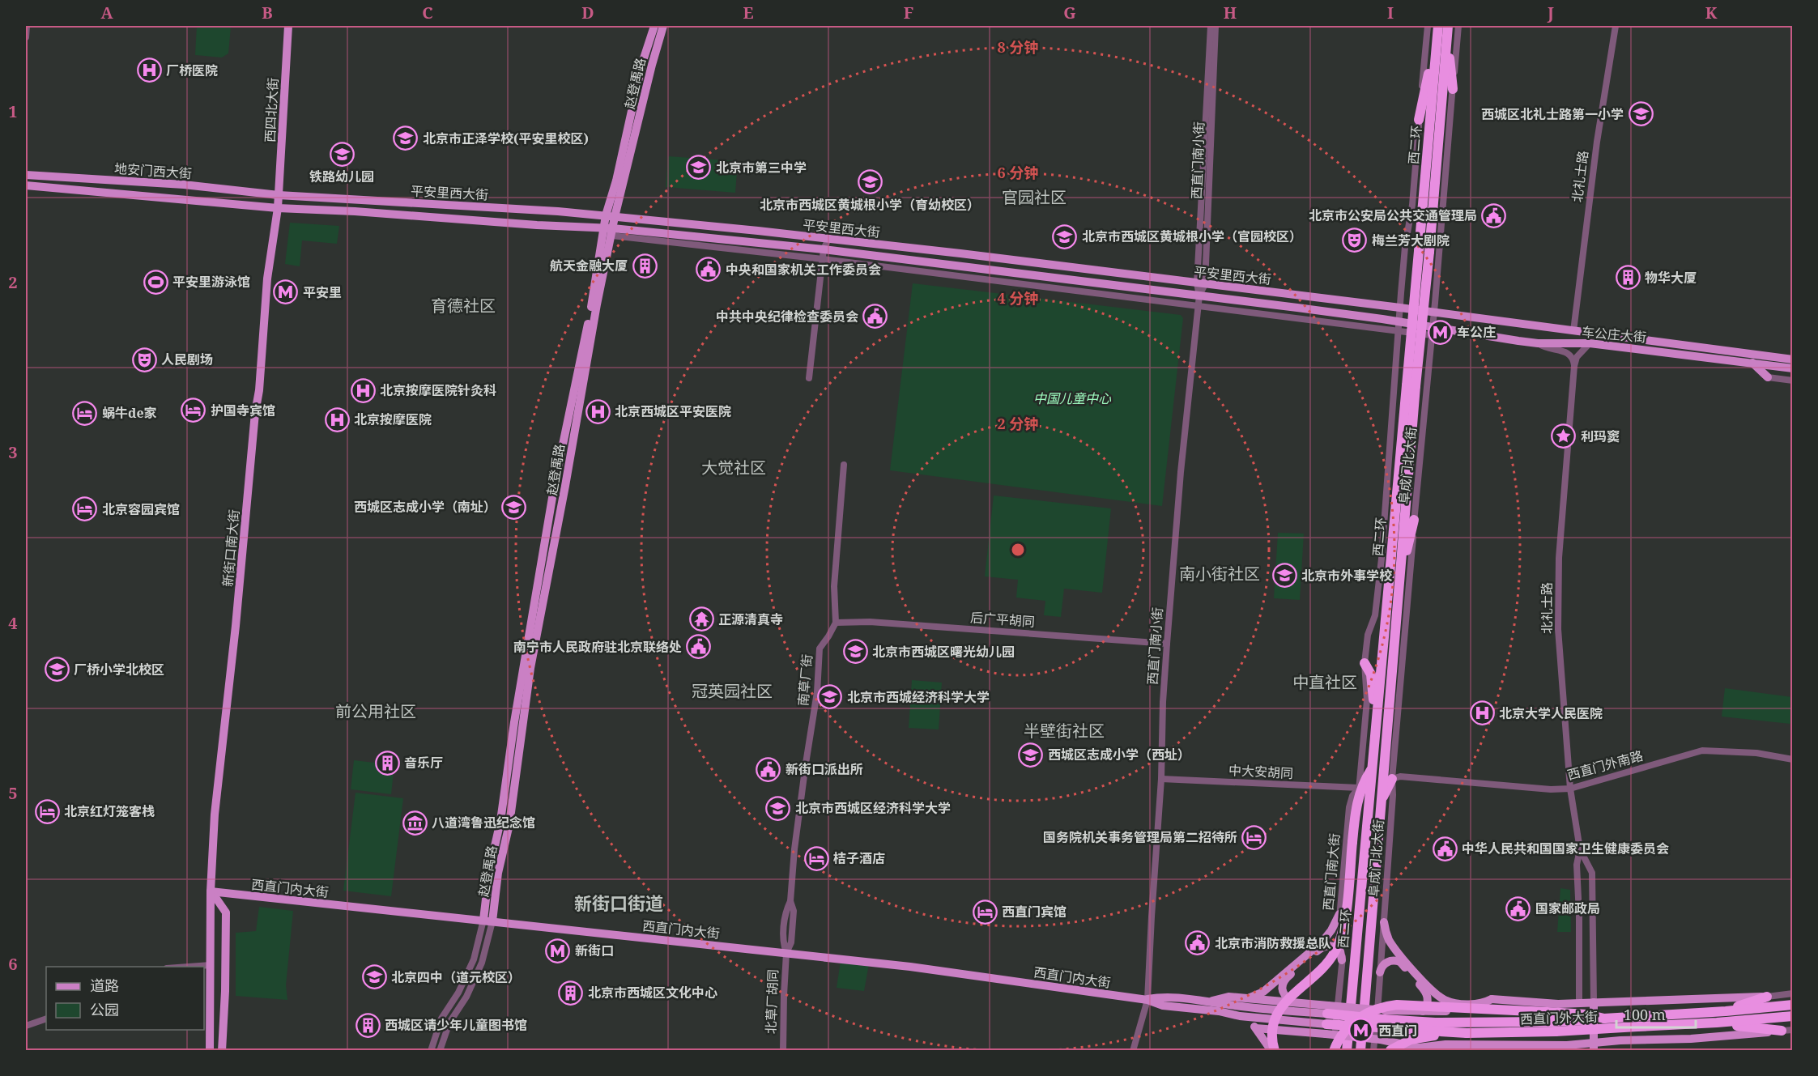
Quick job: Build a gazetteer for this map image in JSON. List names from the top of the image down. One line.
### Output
{"streets":{"highway":["西二环","西直门外大街"],"main road":["赵登禹路","西四北大街","地安门西大街","平安里西大街","车公庄大街","新街口南大街","西直门内大街"],"street":["西直门南小街","北礼士路","阜成门北大街","后广平胡同","南草厂街","西直门外南路","中大安胡同","西直门南大街","北草厂胡同"]},"crossings":[["赵登禹路","平安里西大街"],["赵登禹路","西直门内大街"],["西四北大街","地安门西大街"],["西四北大街","平安里西大街"],["西四北大街","新街口南大街"],["西直门南小街","平安里西大街"],["西直门南小街","后广平胡同"],["西直门南小街","中大安胡同"],["西直门南小街","西直门内大街"],["地安门西大街","平安里西大街"],["地安门西大街","新街口南大街"],["北礼士路","车公庄大街"],["北礼士路","西直门外南路"],["北礼士路","西直门外大街"],["平安里西大街","车公庄大街"],["平安里西大街","阜成门北大街"],["平安里西大街","新街口南大街"],["车公庄大街","阜成门北大街"],["阜成门北大街","西直门外南路"],["阜成门北大街","中大安胡同"],["阜成门北大街","西直门南大街"],["新街口南大街","西直门内大街"],["后广平胡同","南草厂街"],["南草厂街","西直门内大街"],["南草厂街","北草厂胡同"],["中大安胡同","西直门南大街"],["西直门内大街","北草厂胡同"],["西直门内大街","西直门外大街"]],"districts":["官园社区","育德社区","大觉社区","南小街社区","中直社区","冠英园社区","前公用社区","半壁街社区","新街口街道"],"parks":["中国儿童中心"],"places":{"hospital":["厂桥医院","北京按摩医院针灸科","北京西城区平安医院","北京按摩医院","北京大学人民医院"],"school or university":["西城区北礼士路第一小学","北京市正泽学校(平安里校区)","铁路幼儿园","北京市第三中学","北京市西城区黄城根小学（育幼校区）","北京市西城区黄城根小学（官园校区）","西城区志成小学（南址）","北京市外事学校","北京市西城区曙光幼儿园","厂桥小学北校区","北京市西城经济科学大学","西城区志成小学（西址）","北京市西城区经济科学大学","北京四中（道元校区）"],"public building":["北京市公安局公共交通管理局","中央和国家机关工作委员会","中共中央纪律检查委员会","南宁市人民政府驻北京联络处","新街口派出所","中华人民共和国国家卫生健康委员会","国家邮政局","北京市消防救援总队"],"theatre":["梅兰芳大剧院","人民剧场"],"building":["航天金融大厦","物华大厦","音乐厅","北京市西城区文化中心","西城区请少年儿童图书馆"],"sports":["平安里游泳馆"],"metro station":["平安里","车公庄","新街口","西直门"],"hotel":["护国寺宾馆","蜗牛de家","北京容园宾馆","北京红灯笼客栈","国务院机关事务管理局第二招待所","桔子酒店","西直门宾馆"],"place":["利玛窦"],"temple":["正源清真寺"],"museum":["八道湾鲁迅纪念馆"]},"legend":["道路","公园"],"scale_bar":"100 m","grid":{"columns":["A","B","C","D","E","F","G","H","I","J","K"],"rows":["1","2","3","4","5","6"]},"rings":["8 分钟","6 分钟","4 分钟","2 分钟"]}
